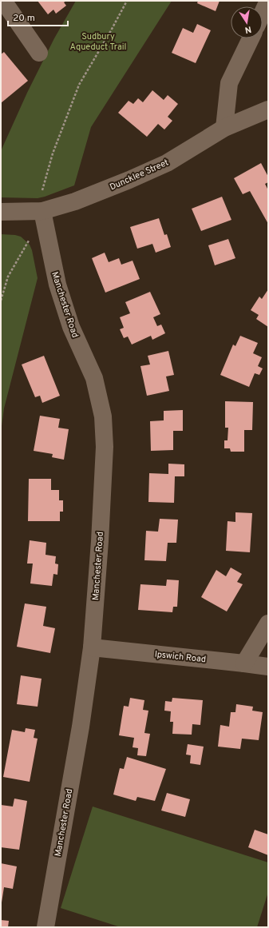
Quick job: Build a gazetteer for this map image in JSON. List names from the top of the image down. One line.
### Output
{"streets":{"street":["Duncklee Street","Manchester Road","Ipswich Road"]},"crossings":[["Duncklee Street","Manchester Road"],["Manchester Road","Ipswich Road"]],"parks":["Sudbury Aqueduct Trail"],"scale_bar":"20 m","north":"bottom"}
